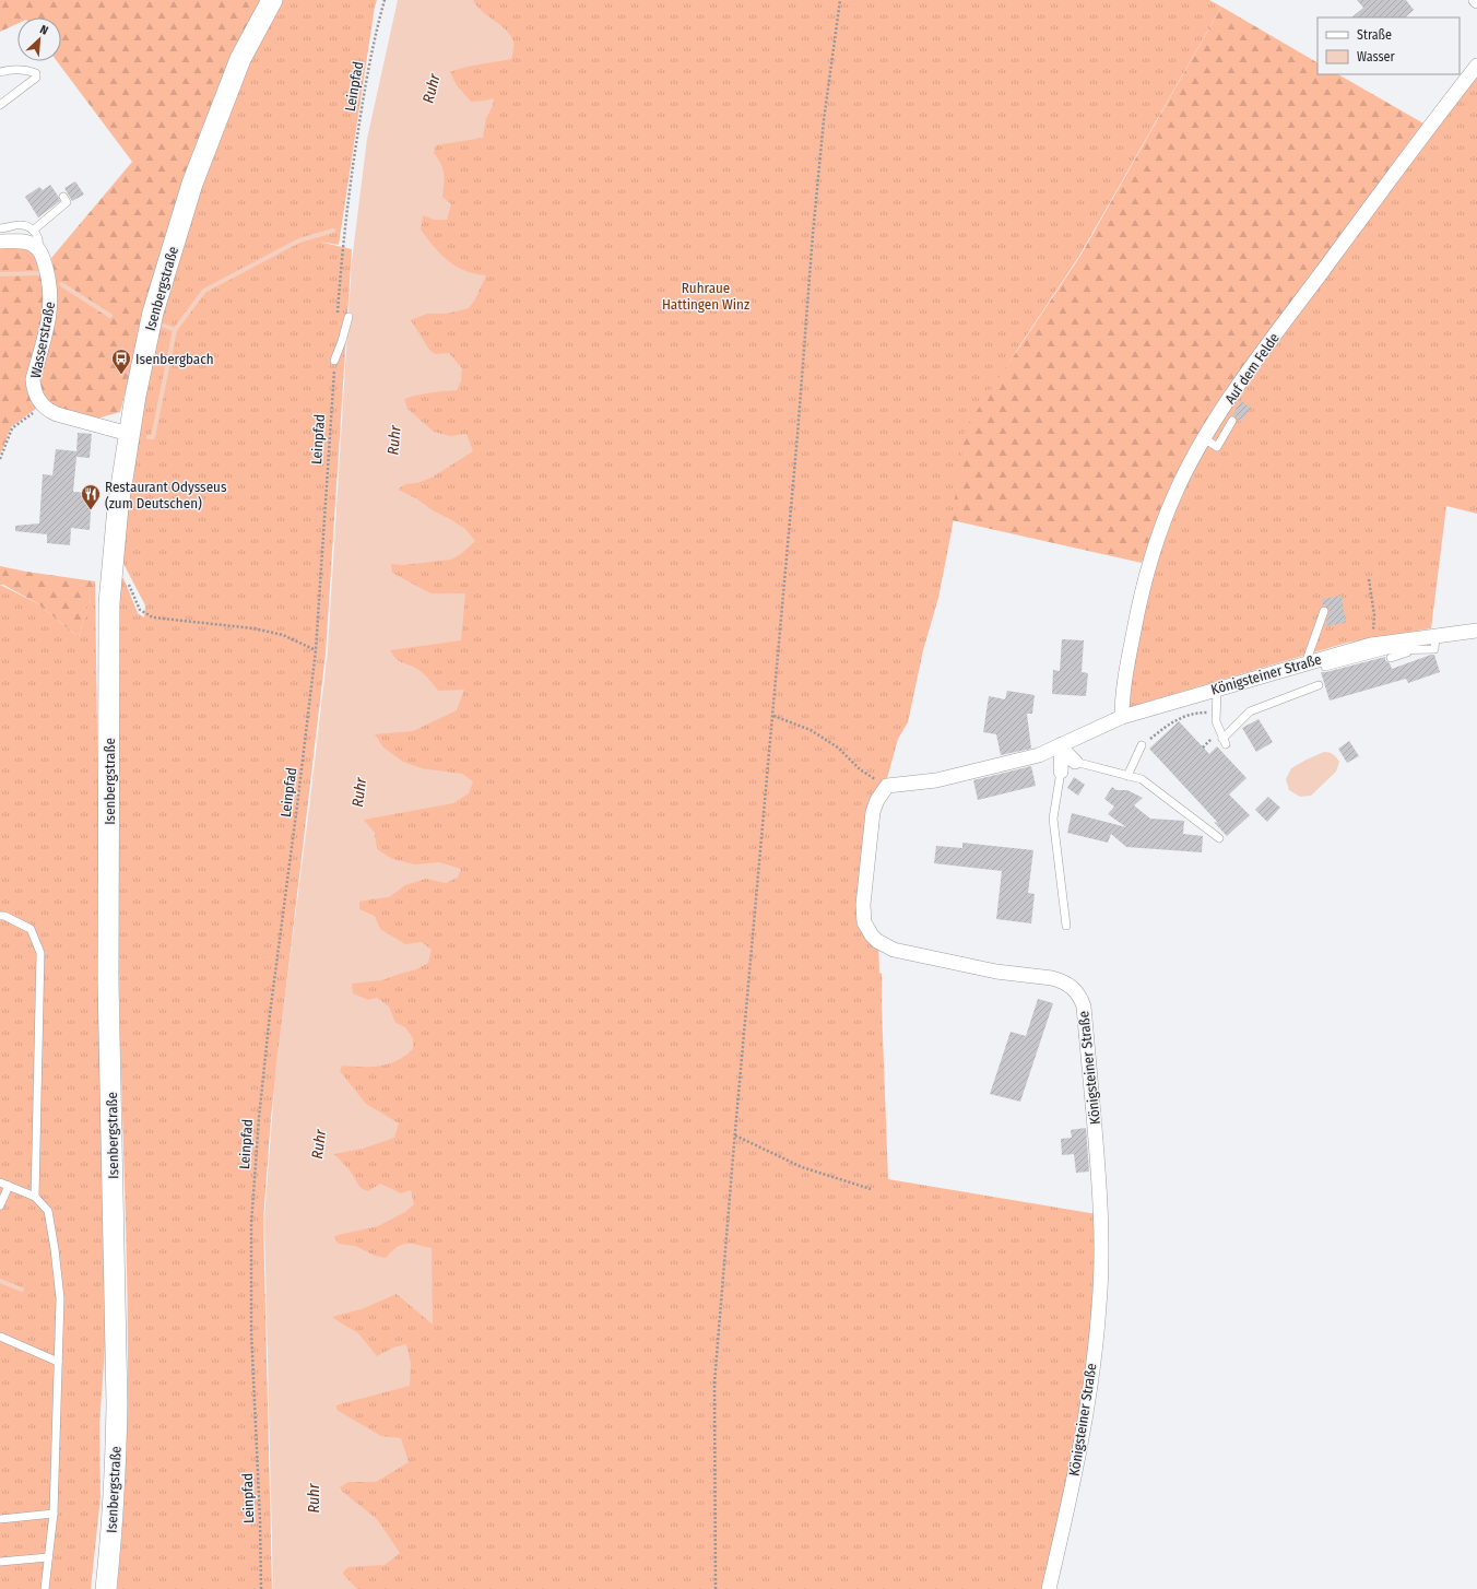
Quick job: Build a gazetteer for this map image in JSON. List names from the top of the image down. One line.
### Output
{"streets":{"main road":["Isenbergstraße"],"street":["Wasserstraße","Auf dem Felde","Königsteiner Straße"],"path":["Leinpfad"]},"crossings":[["Auf dem Felde","Königsteiner Straße"]],"water":["Ruhr"],"parks":["Ruhraue Hattingen Winz"],"places":{"bus stop":["Isenbergbach"],"restaurant":["Restaurant Odysseus (zum Deutschen)"]},"legend":["Straße","Wasser"],"north":"top right"}
